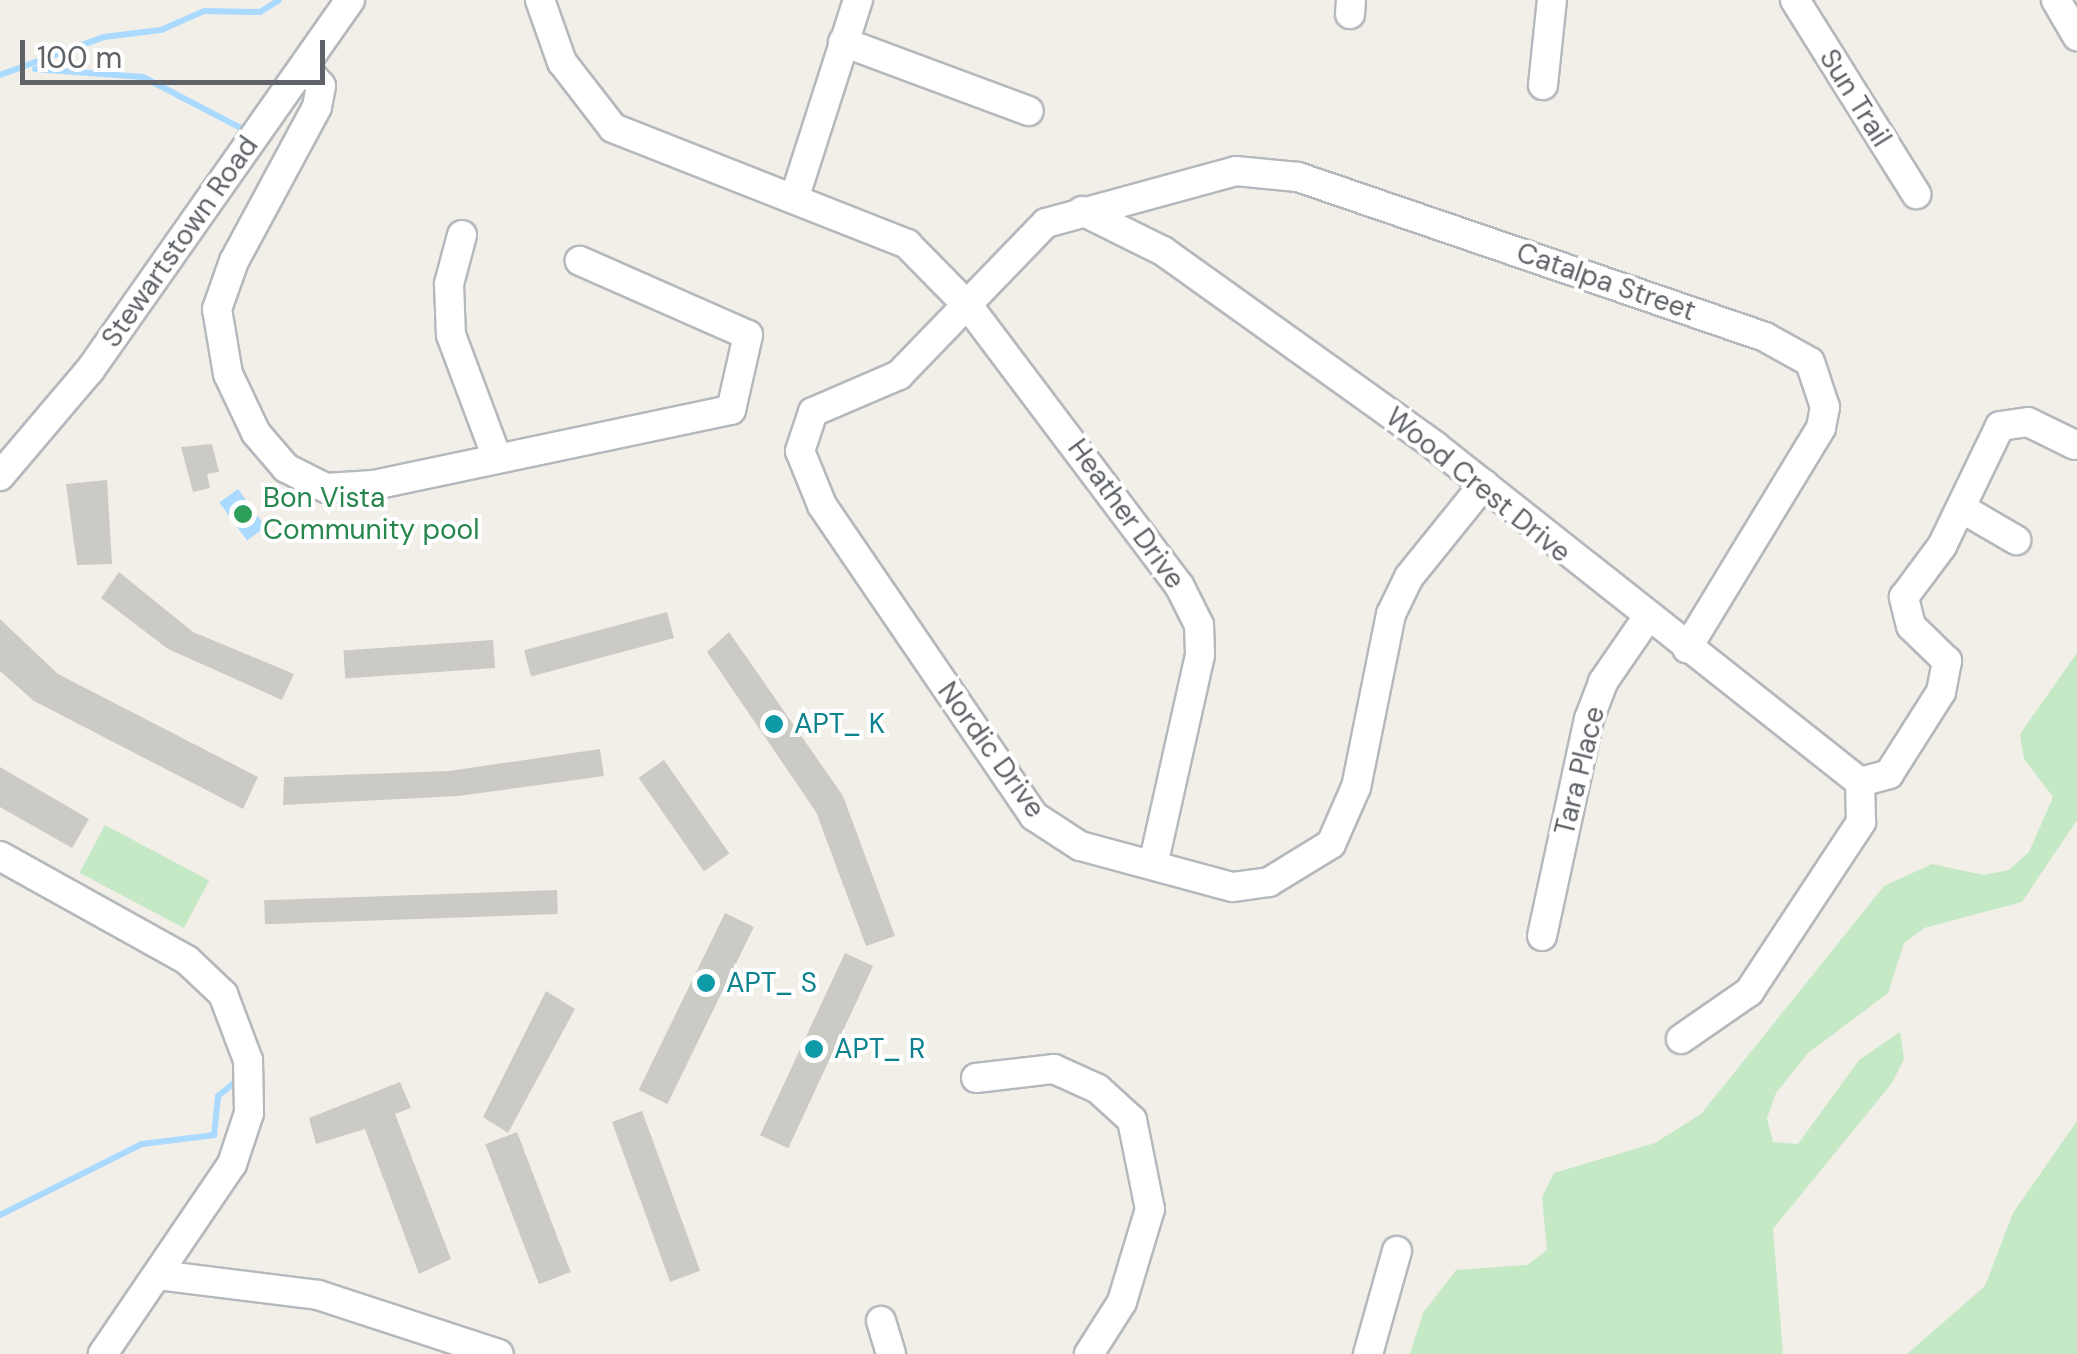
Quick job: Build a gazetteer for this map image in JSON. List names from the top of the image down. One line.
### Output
{"streets":{"street":["Sun Trail","Stewartstown Road","Catalpa Street","Wood Crest Drive","Heather Drive","Nordic Drive","Tara Place"]},"crossings":[["Catalpa Street","Wood Crest Drive"],["Catalpa Street","Nordic Drive"],["Wood Crest Drive","Nordic Drive"],["Wood Crest Drive","Tara Place"],["Heather Drive","Nordic Drive"]],"places":["Bon Vista Community pool","APT_ K","APT_ S","APT_ R"],"scale_bar":"100 m"}
